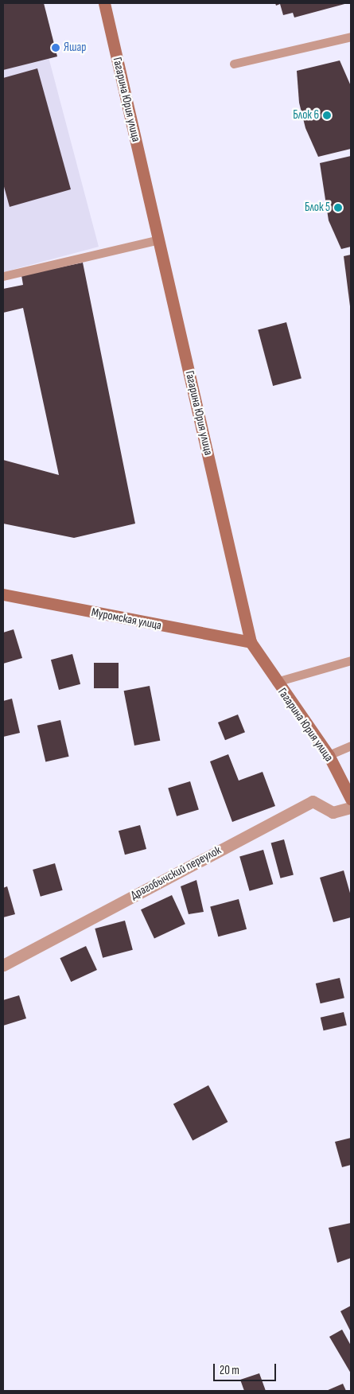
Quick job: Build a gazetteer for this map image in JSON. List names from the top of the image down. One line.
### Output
{"streets":{"main road":["Гагарина Юрия улица","Муромская улица"],"street":["Драгобычский переулок"]},"crossings":[["Гагарина Юрия улица","Муромская улица"]],"places":["Яшар","Блок 6","Блок 5"],"scale_bar":"20 m"}
